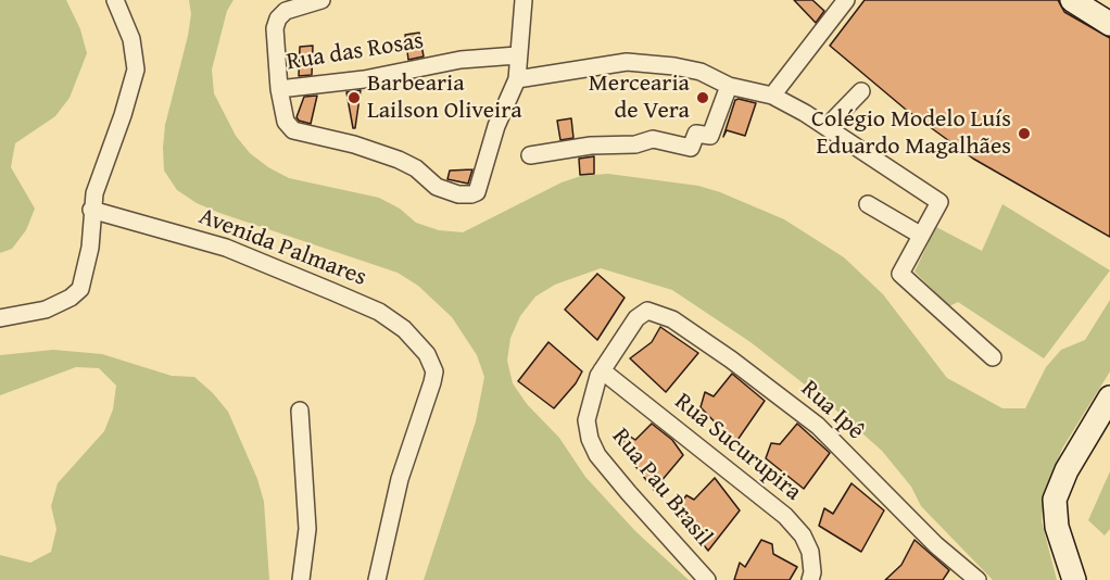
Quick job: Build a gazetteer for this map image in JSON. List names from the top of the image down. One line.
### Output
{"streets":{"street":["Rua das Rosas","Avenida Palmares","Rua Ipê","Rua Sucurupira","Rua Pau Brasil"]},"crossings":[["Rua Ipê","Rua Pau Brasil"],["Rua Sucurupira","Rua Pau Brasil"]],"places":["Barbearia Lailson Oliveira","Mercearia de Vera","Colégio Modelo Luís Eduardo Magalhães"]}
